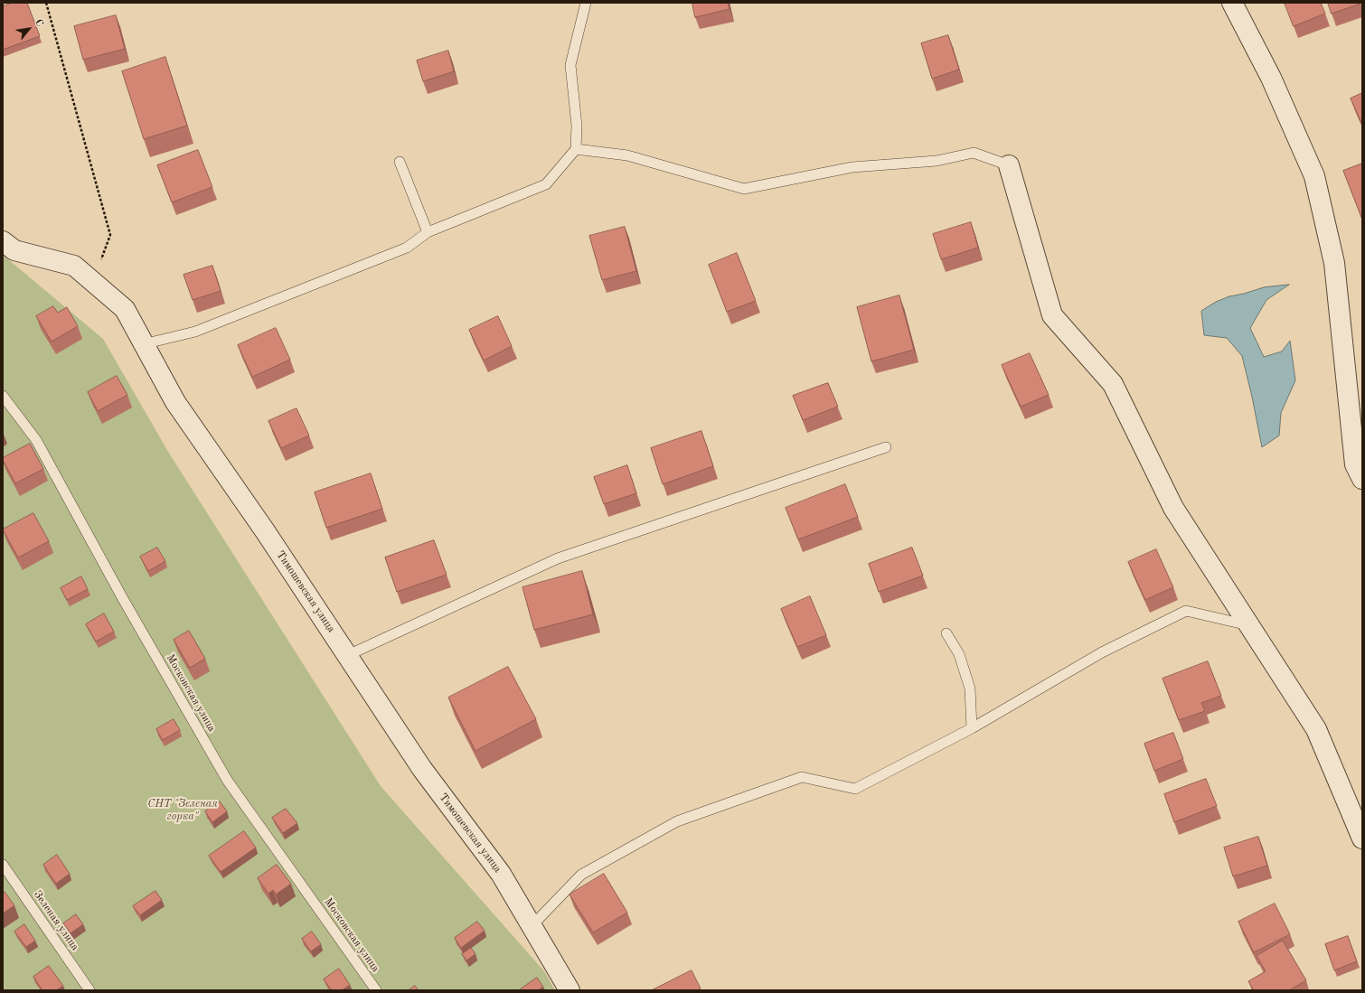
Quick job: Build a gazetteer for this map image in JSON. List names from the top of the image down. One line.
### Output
{"streets":{"street":["Тимошевская улица"],"lane":["Московская улица","Зеленая улица"]},"parks":["СНТ \"Зеленая горка\""],"north":"top right"}
